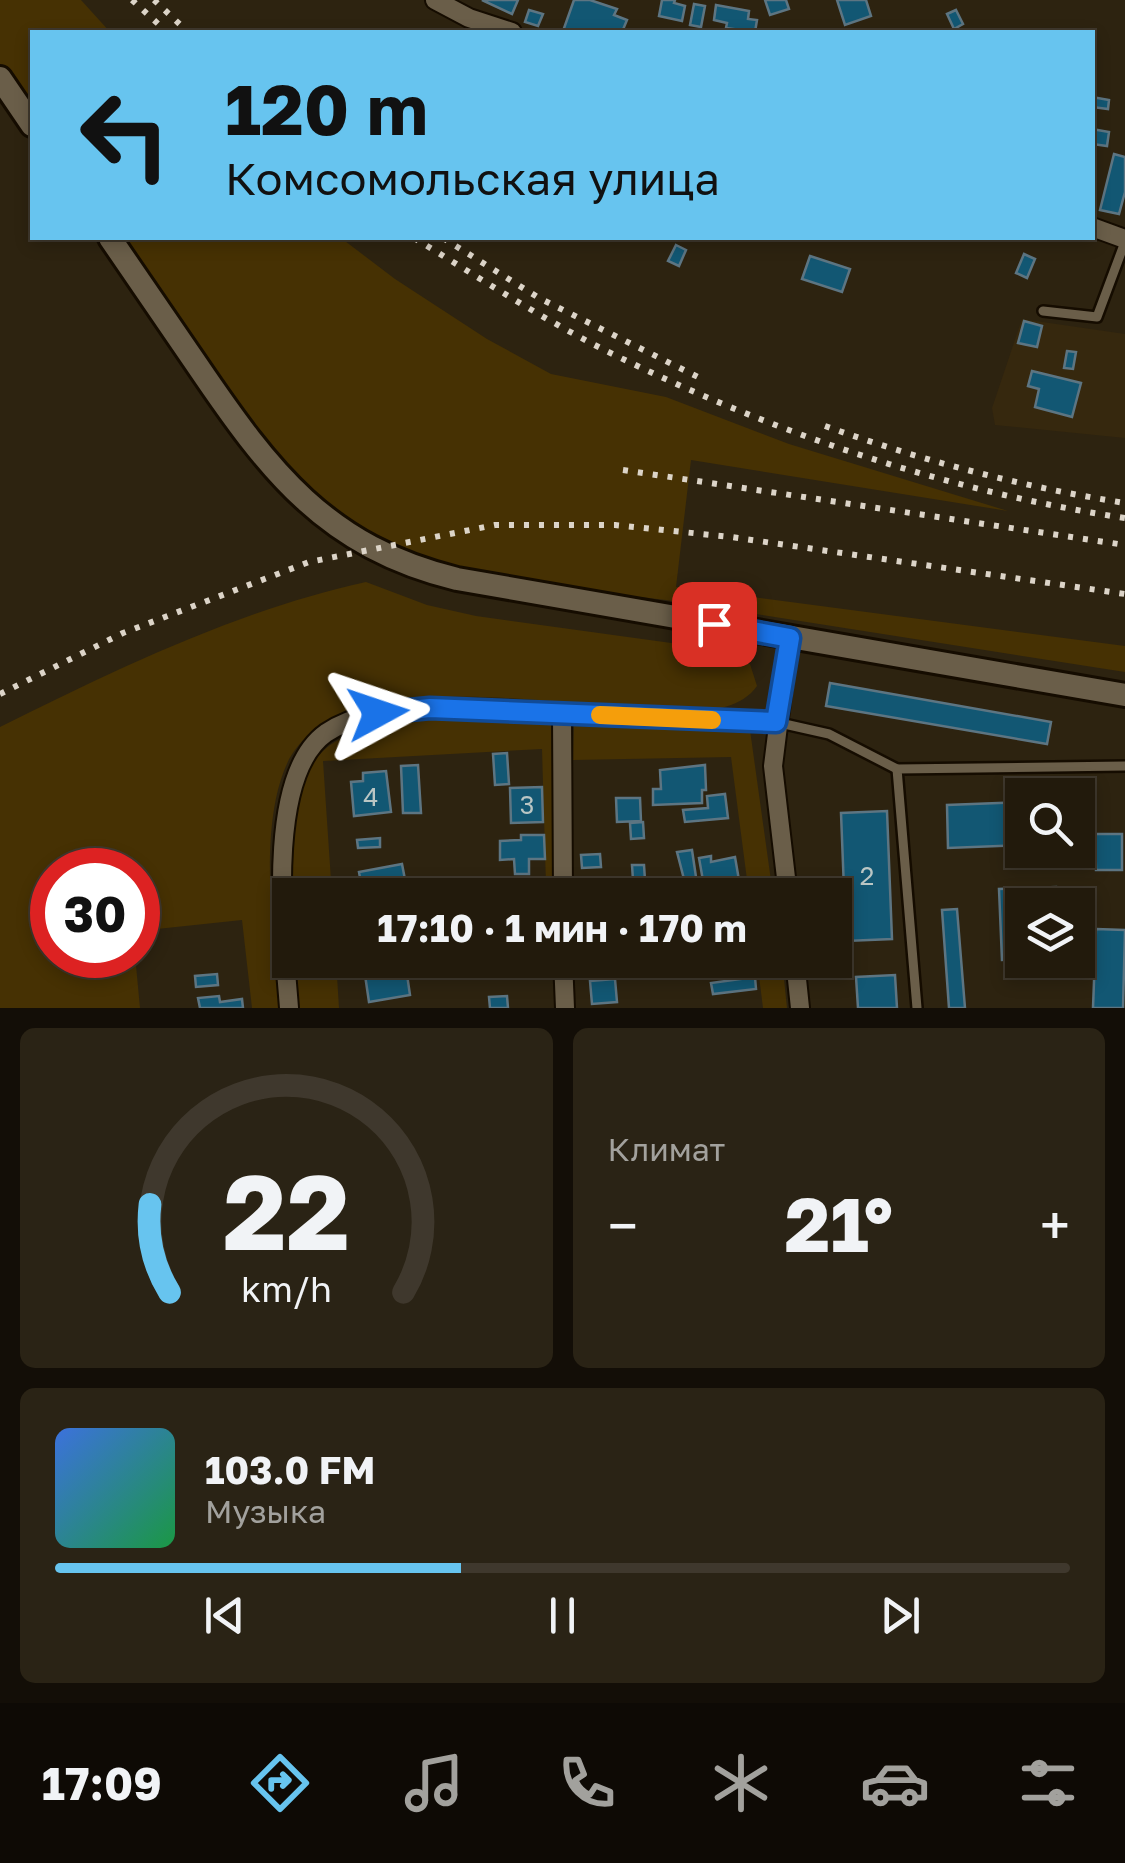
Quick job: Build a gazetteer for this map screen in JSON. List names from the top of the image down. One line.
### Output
{"house_numbers":["4","3","2"],"page":{"turn":["120 m","Комсомольская улица"],"limit":"30","trip":"17:10 · 1 мин · 170 m","tile":"Климат","heat":["−","21°","+"],"song":["103.0 FM","Музыка"],"tabs":"17:09","gauge":["22","km/h"]}}
